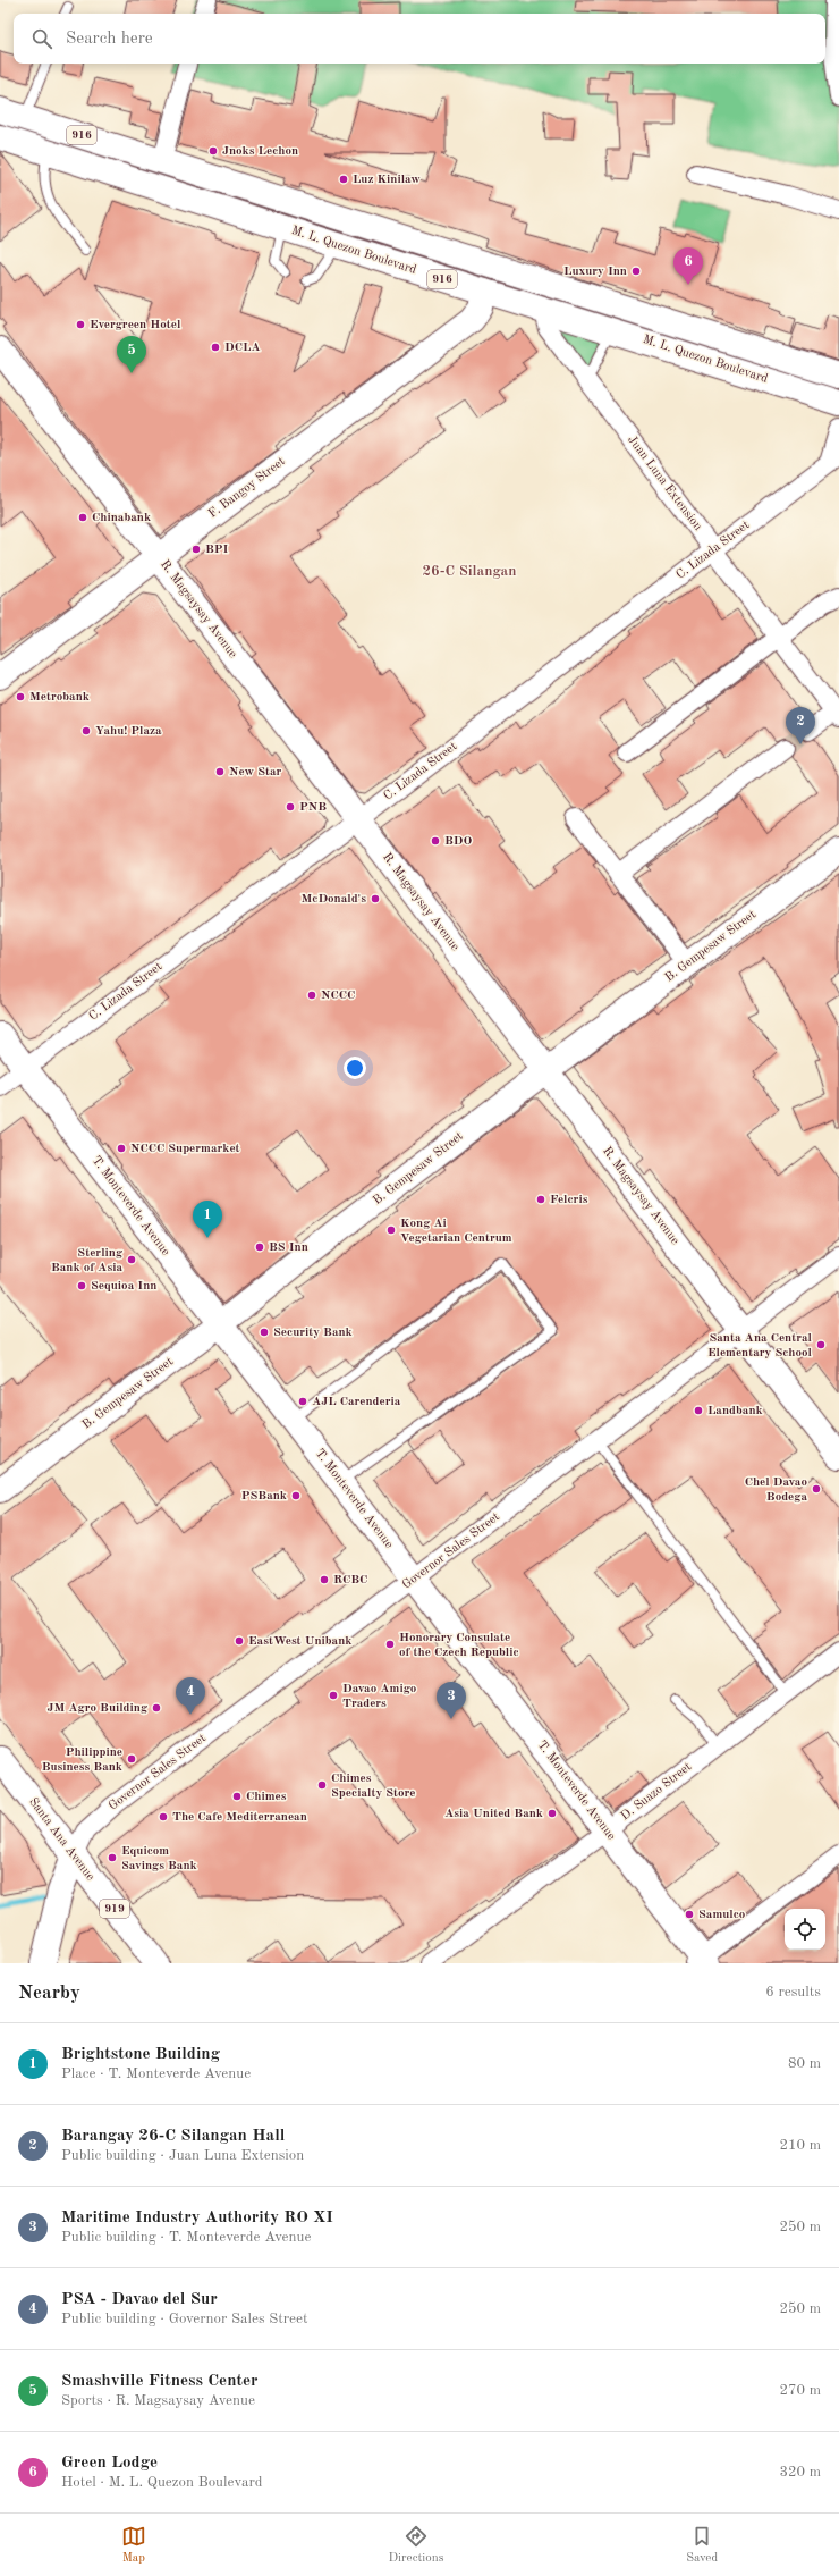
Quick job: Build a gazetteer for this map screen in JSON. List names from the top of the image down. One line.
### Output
{"streets":{"main road":["916","M. L. Quezon Boulevard","F. Bangoy Street","R. Magsaysay Avenue","B. Gempesaw Street","T. Monteverde Avenue","Santa Ana Avenue","919"],"street":["Juan Luna Extension","C. Lizada Street","Governor Sales Street","D. Suazo Street"]},"crossings":[["M. L. Quezon Boulevard","Juan Luna Extension"],["M. L. Quezon Boulevard","F. Bangoy Street"],["Juan Luna Extension","C. Lizada Street"],["F. Bangoy Street","R. Magsaysay Avenue"],["C. Lizada Street","R. Magsaysay Avenue"],["C. Lizada Street","T. Monteverde Avenue"],["R. Magsaysay Avenue","B. Gempesaw Street"],["R. Magsaysay Avenue","Governor Sales Street"],["B. Gempesaw Street","T. Monteverde Avenue"],["T. Monteverde Avenue","Governor Sales Street"],["T. Monteverde Avenue","D. Suazo Street"],["Governor Sales Street","Santa Ana Avenue"]],"districts":["26-C Silangan"],"places":["Jnoks Lechon","Luz Kinilaw","Luxury Inn","Evergreen Hotel","DCLA","Chinabank","BPI","Metrobank","Yahu! Plaza","New Star","PNB","BDO","McDonald's","NCCC","NCCC Supermarket","Felcris","Kong Ai Vegetarian Centrum","BS Inn","Sterling Bank of Asia","Sequioa Inn","Security Bank","Santa Ana Central Elementary School","AJL Carenderia","Landbank","Chel Davao Bodega","PSBank","RCBC","EastWest Unibank","Honorary Consulate of the Czech Republic","Davao Amigo Traders","JM Agro Building","Philippine Business Bank","Chimes Specialty Store","Chimes","Asia United Bank","The Cafe Mediterranean","Equicom Savings Bank","Samulco"],"page":{"search":"Search here","pins":["6","5","2","1","4","3"],"heading":["Nearby","6 results"],"list":[{"mark":"1","name":"Brightstone Building","note":"Place · T. Monteverde Avenue","value":"80 m"},{"mark":"2","name":"Barangay 26-C Silangan Hall","note":"Public building · Juan Luna Extension","value":"210 m"},{"mark":"3","name":"Maritime Industry Authority RO XI","note":"Public building · T. Monteverde Avenue","value":"250 m"},{"mark":"4","name":"PSA - Davao del Sur","note":"Public building · Governor Sales Street","value":"250 m"},{"mark":"5","name":"Smashville Fitness Center","note":"Sports · R. Magsaysay Avenue","value":"270 m"},{"mark":"6","name":"Green Lodge","note":"Hotel · M. L. Quezon Boulevard","value":"320 m"}],"nav":["Map","Directions","Saved"]}}
